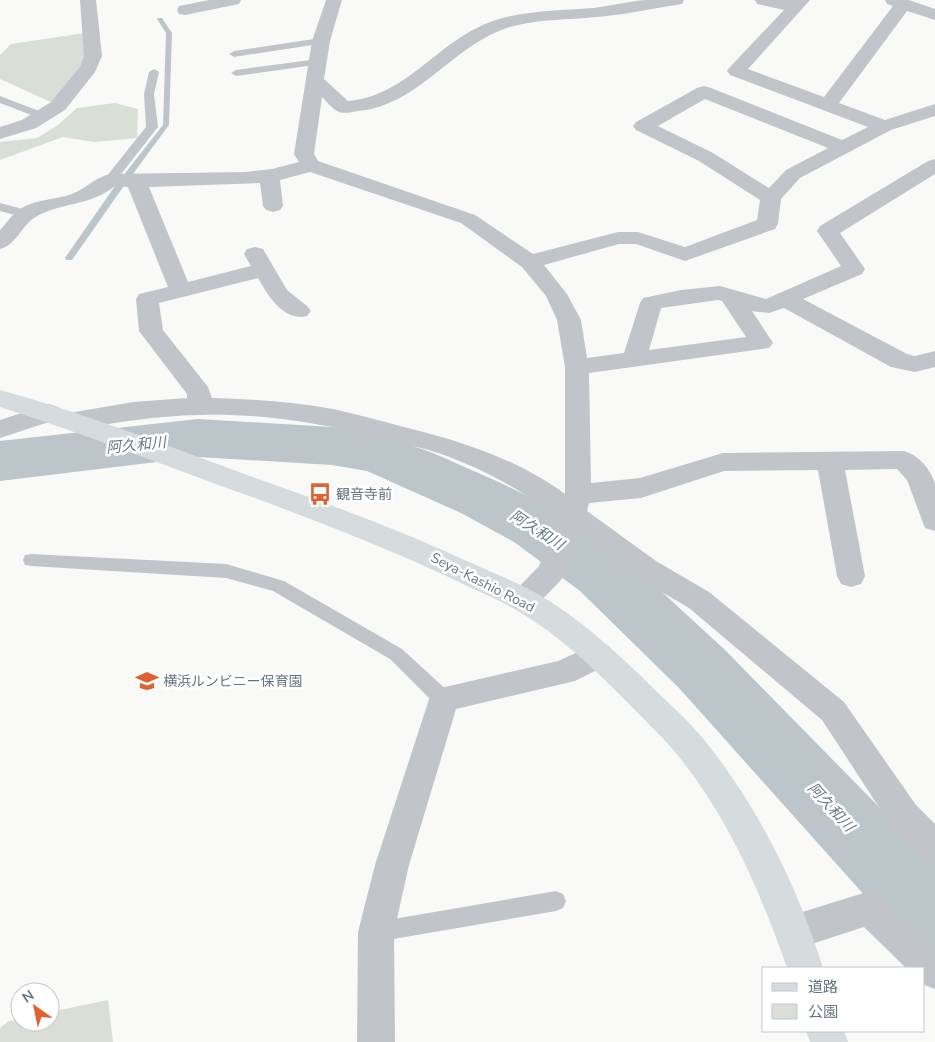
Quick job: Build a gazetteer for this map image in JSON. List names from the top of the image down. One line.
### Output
{"streets":{"main road":["Seya-Kashio Road"]},"water":["阿久和川"],"places":{"bus stop":["観音寺前"],"school or university":["横浜ルンビニー保育園"]},"legend":["道路","公園"],"north":"top left"}
